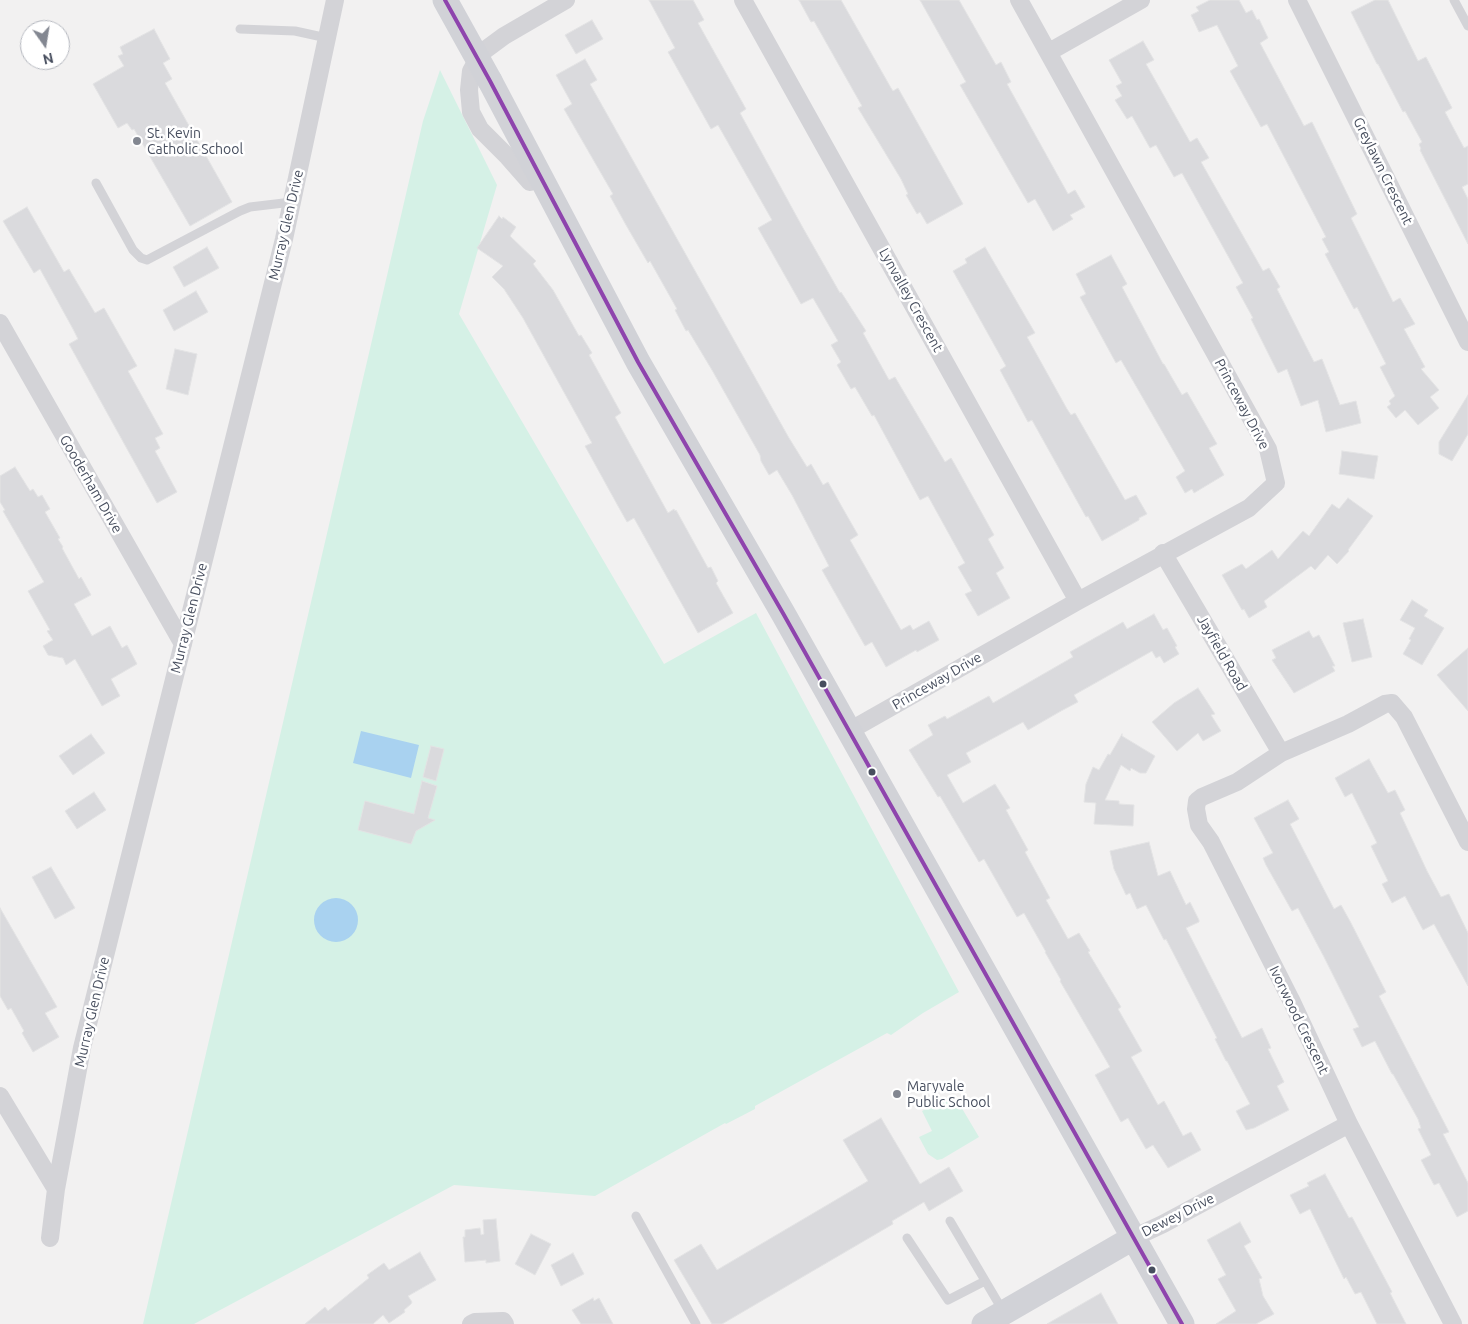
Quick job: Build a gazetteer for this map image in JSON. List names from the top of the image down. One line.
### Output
{"streets":{"street":["Greylawn Crescent","Murray Glen Drive","Lynvalley Crescent","Princeway Drive","Gooderham Drive","Jayfield Road","Ivorwood Crescent","Dewey Drive"]},"crossings":[["Murray Glen Drive","Gooderham Drive"],["Lynvalley Crescent","Princeway Drive"],["Princeway Drive","Jayfield Road"],["Jayfield Road","Ivorwood Crescent"],["Ivorwood Crescent","Dewey Drive"]],"places":["St. Kevin Catholic School","Maryvale Public School"],"north":"bottom"}
